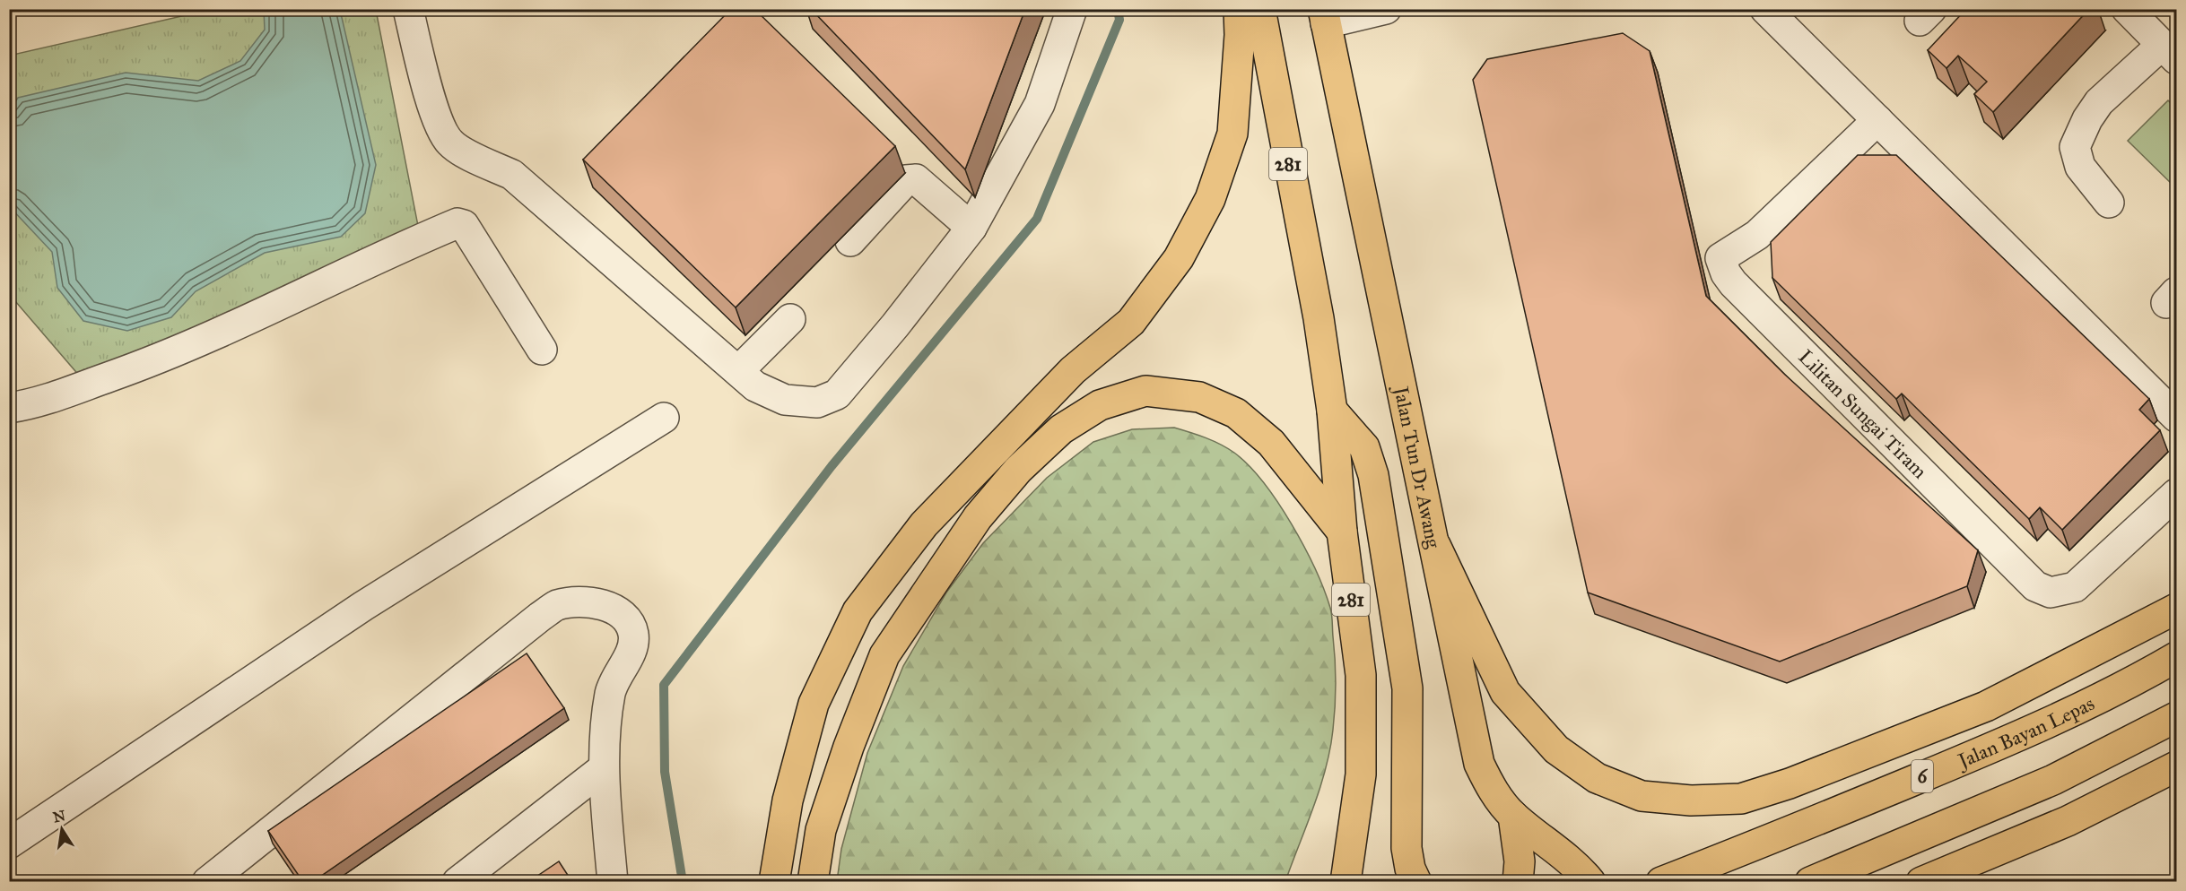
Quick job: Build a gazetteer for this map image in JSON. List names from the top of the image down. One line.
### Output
{"streets":{"main road":["281","Jalan Tun Dr Awang","Jalan Bayan Lepas","6"],"street":["Lilitan Sungai Tiram"]},"north":"top"}
